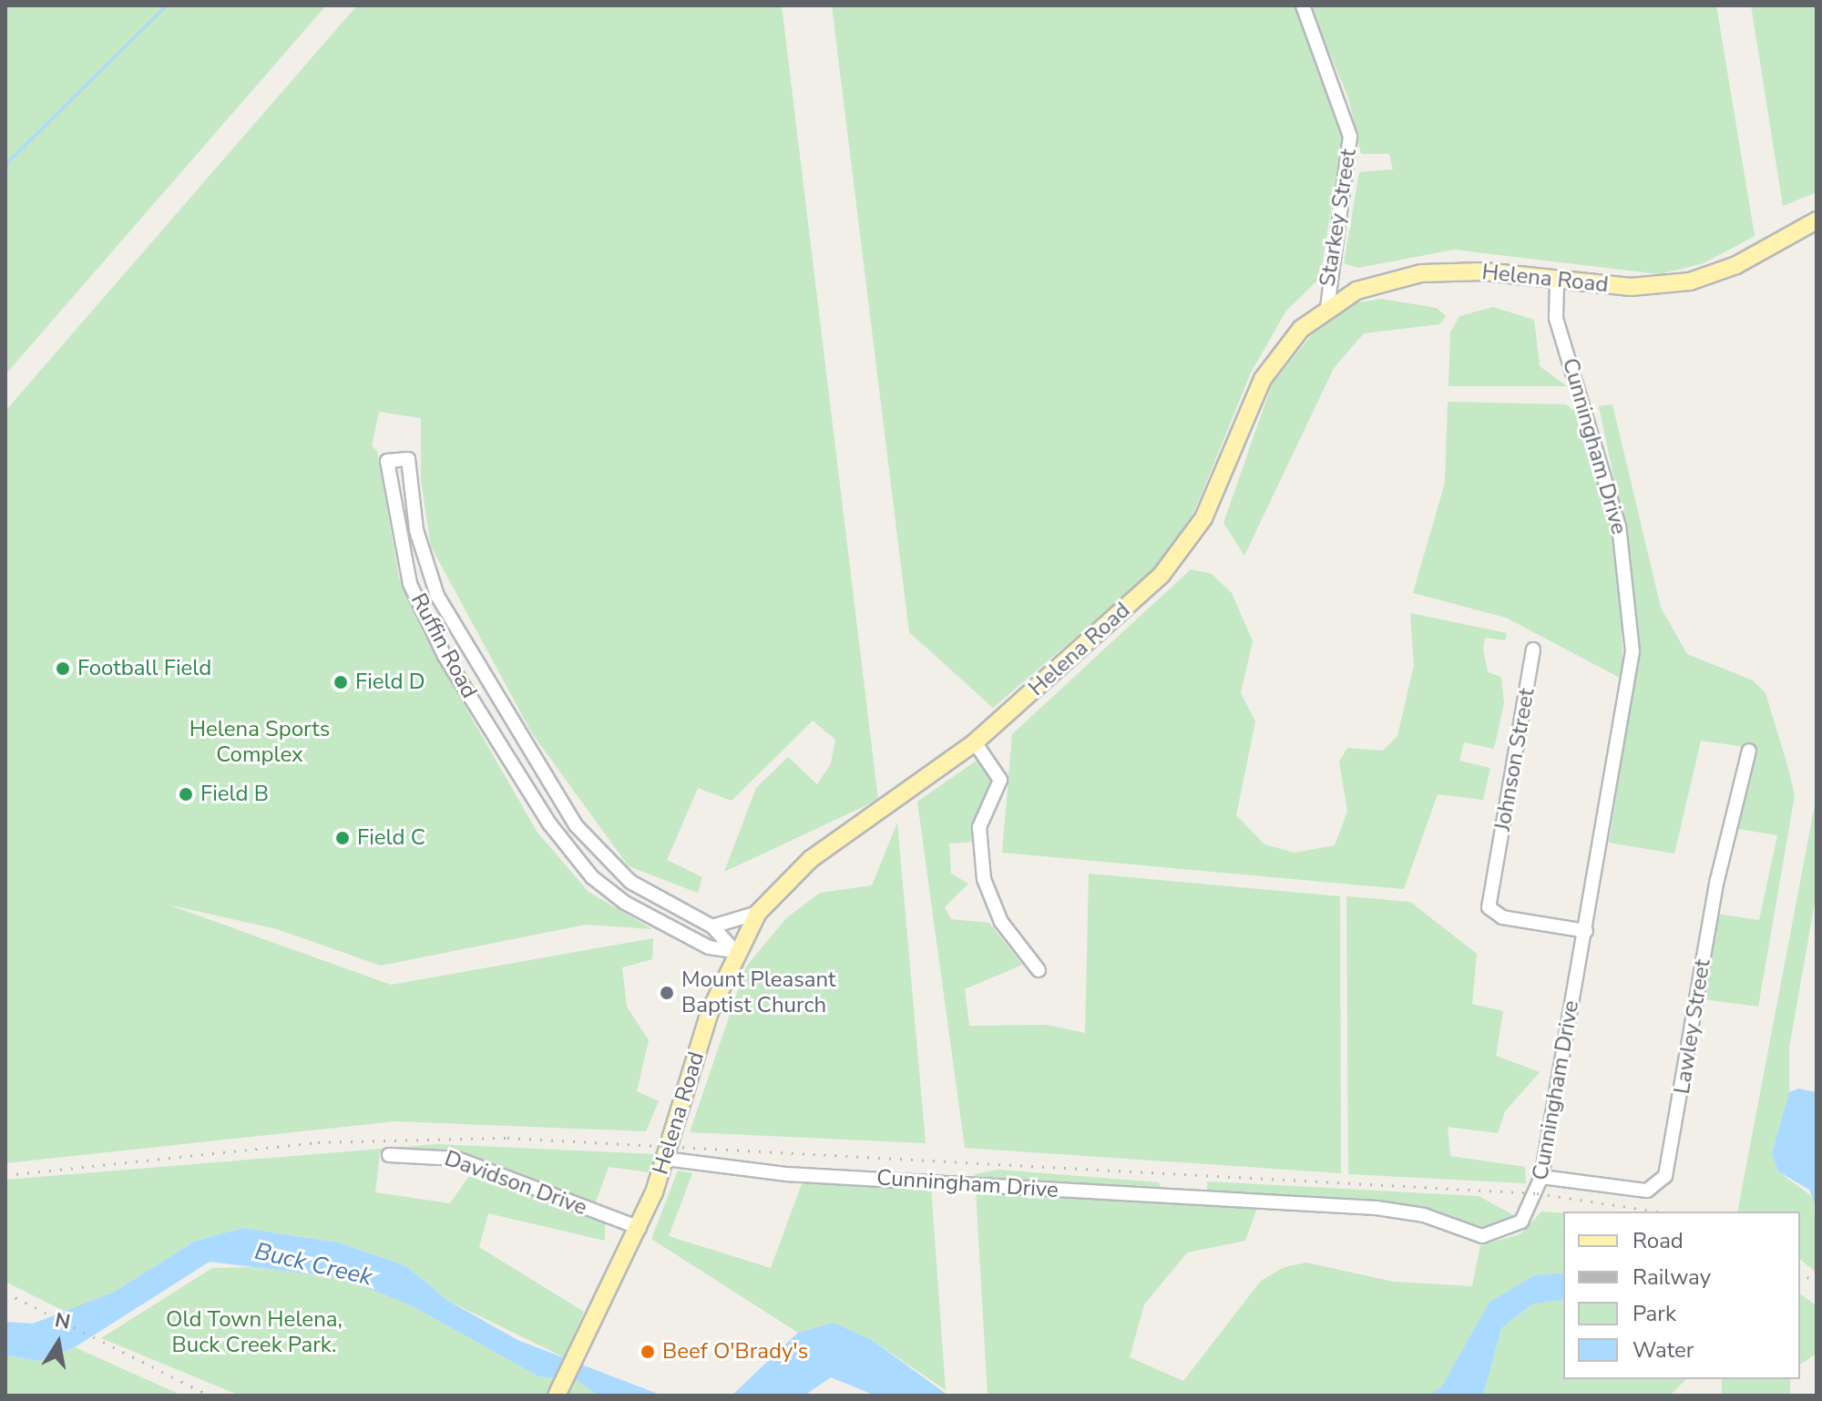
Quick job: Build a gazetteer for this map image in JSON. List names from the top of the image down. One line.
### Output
{"streets":{"main road":["Helena Road"],"street":["Starkey Street","Cunningham Drive","Ruffin Road","Johnson Street","Lawley Street","Davidson Drive"]},"crossings":[["Starkey Street","Helena Road"],["Helena Road","Cunningham Drive"],["Helena Road","Ruffin Road"],["Helena Road","Davidson Drive"],["Cunningham Drive","Johnson Street"],["Cunningham Drive","Lawley Street"]],"water":["Buck Creek"],"parks":["Helena Sports Complex","Old Town Helena, Buck Creek Park."],"places":["Football Field","Field D","Field B","Field C","Mount Pleasant Baptist Church","Beef O'Brady's"],"legend":["Road","Railway","Park","Water"],"north":"top"}
